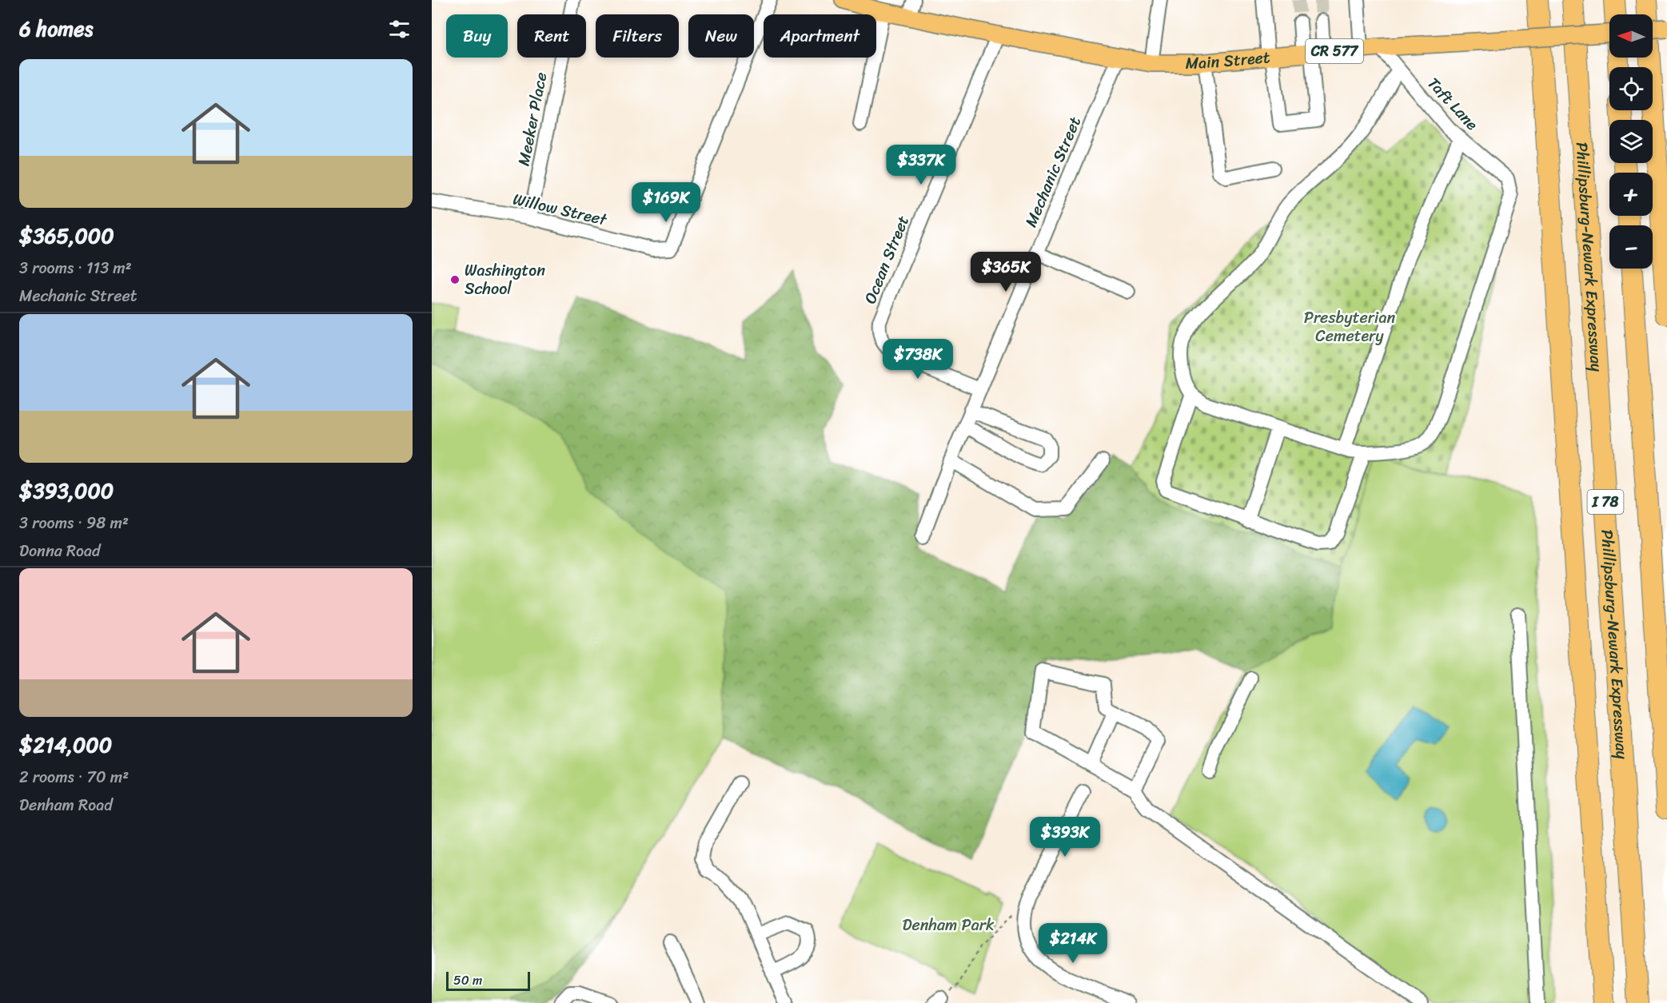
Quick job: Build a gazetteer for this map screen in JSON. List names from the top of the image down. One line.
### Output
{"streets":{"highway":["Phillipsburg-Newark Expressway","I 78"],"main road":["CR 577","Main Street"],"street":["Taft Lane","Meeker Place","Mechanic Street","Willow Street","Ocean Street"]},"crossings":[["Main Street","Taft Lane"],["Main Street","Mechanic Street"],["Main Street","Ocean Street"],["Meeker Place","Willow Street"],["Mechanic Street","Ocean Street"]],"parks":["Presbyterian Cemetery","Denham Park"],"places":["Washington School"],"scale_bar":"50 m","north":"left","page":{"heading":"6 homes","map_buttons":["+","−"],"chip":["Buy","Rent","Filters","New","Apartment"],"list":[{"name":"$365,000","note":"3 rooms · 113 m² · Mechanic Street"},{"name":"$393,000","note":"3 rooms · 98 m² · Donna Road"},{"name":"$214,000","note":"2 rooms · 70 m² · Denham Road"}],"price":["$337K","$169K","$365K","$738K","$393K","$214K"],"scale":"50 m"}}
